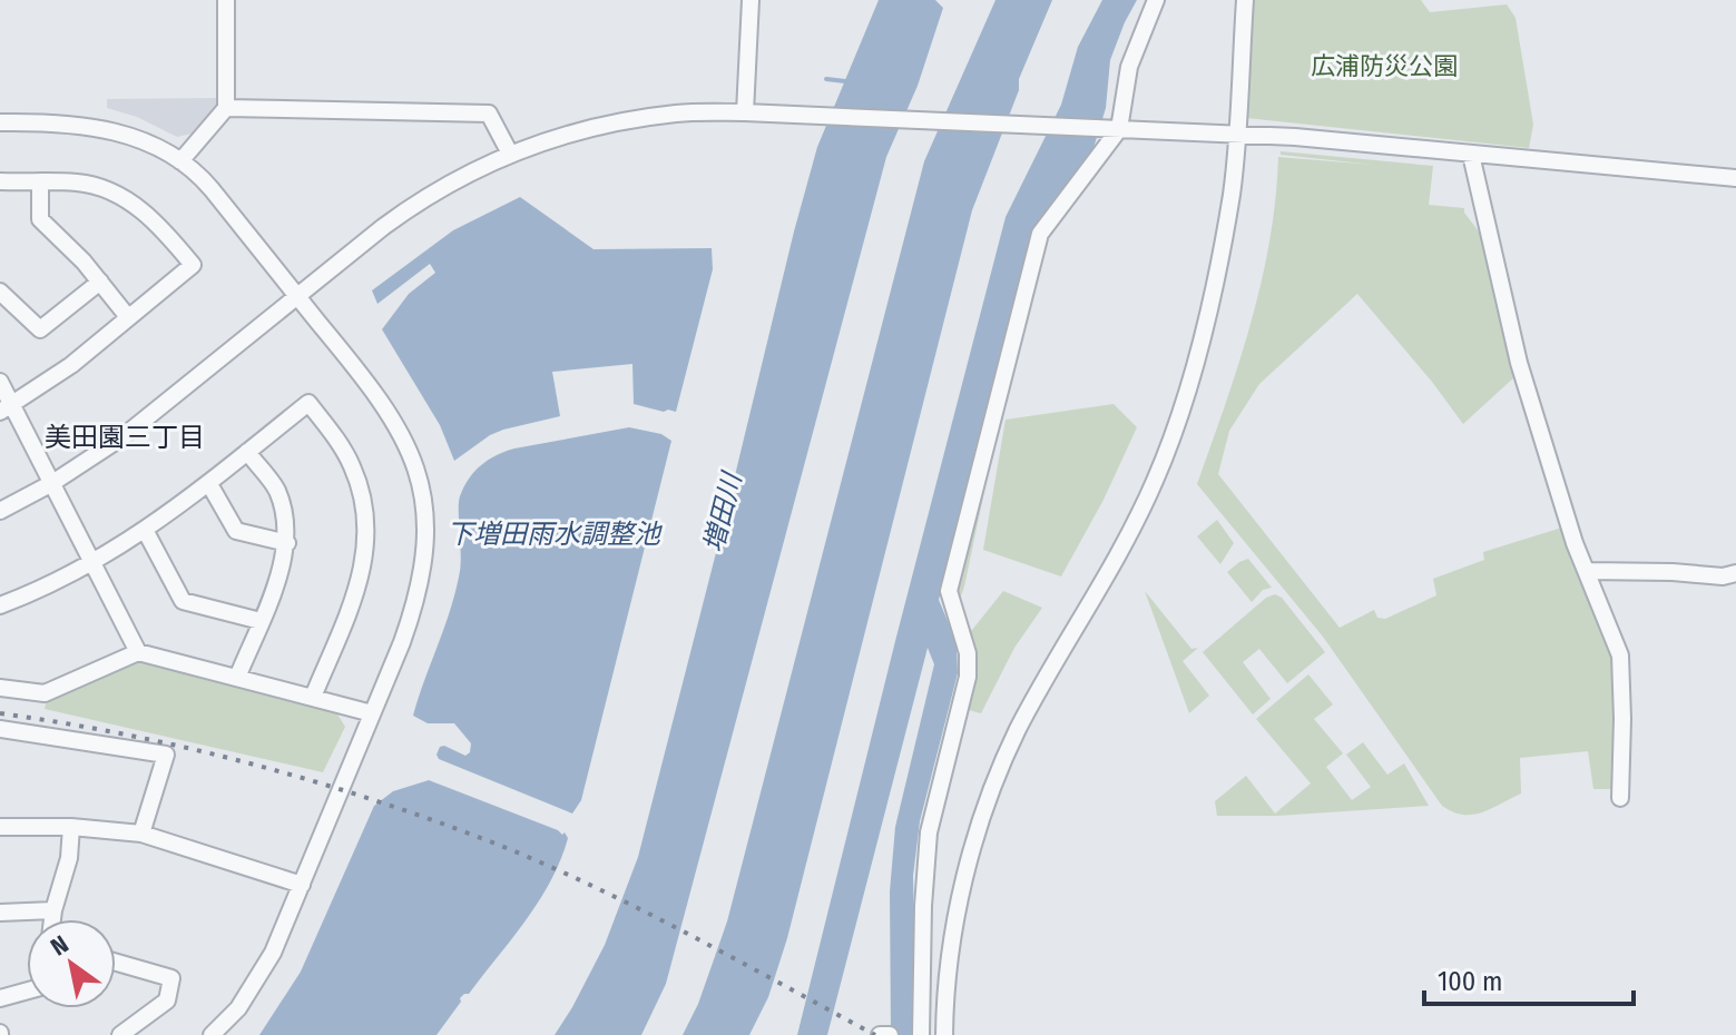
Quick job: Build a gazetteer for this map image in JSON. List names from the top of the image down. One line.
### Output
{"districts":["美田園三丁目"],"water":["増田川","下増田雨水調整池"],"parks":["広浦防災公園"],"scale_bar":"100 m","north":"top left"}
